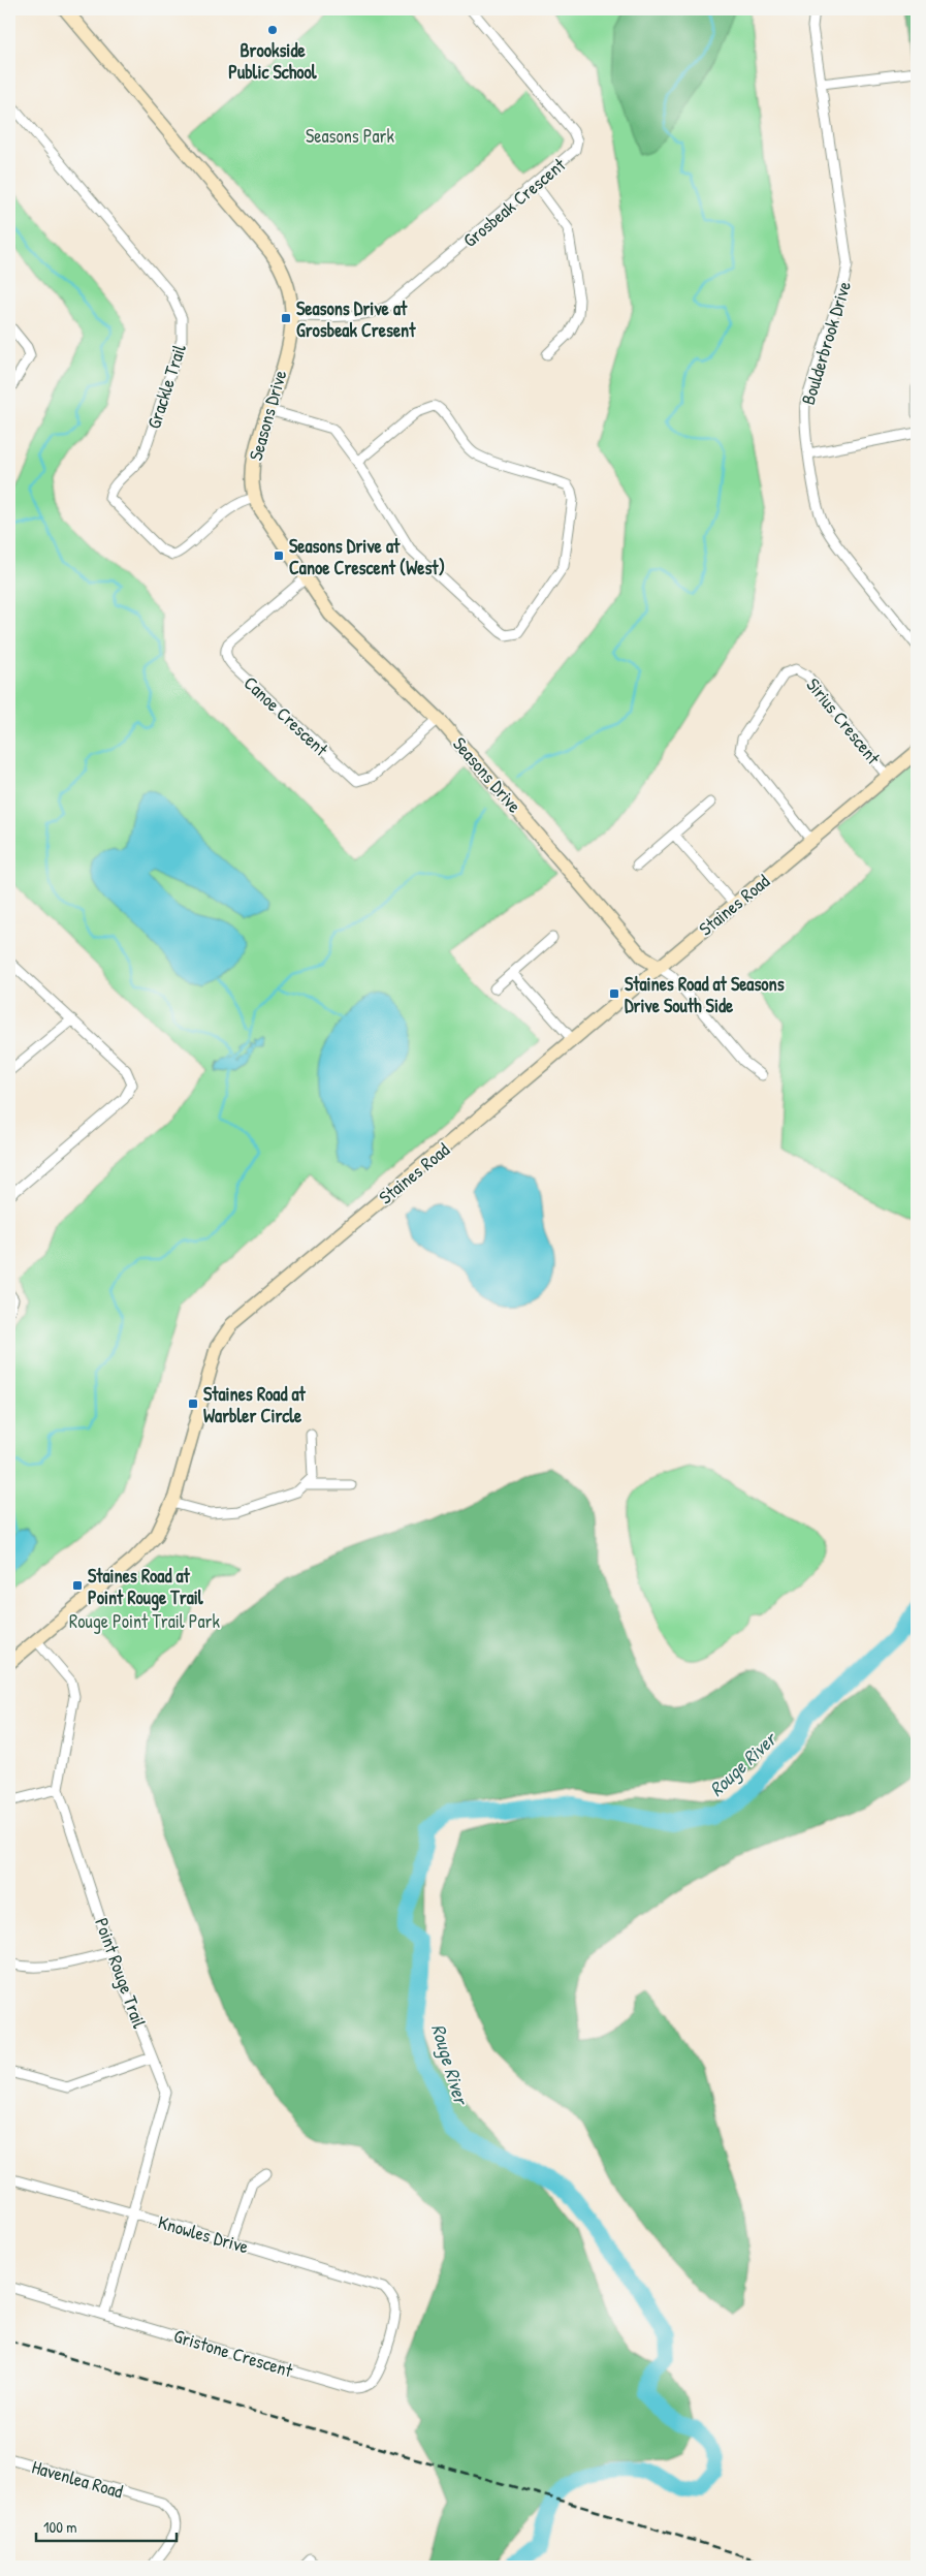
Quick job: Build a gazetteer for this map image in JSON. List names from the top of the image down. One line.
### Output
{"streets":{"street":["Grosbeak Crescent","Boulderbrook Drive","Grackle Trail","Seasons Drive","Canoe Crescent","Sirius Crescent","Staines Road","Point Rouge Trail","Knowles Drive","Gristone Crescent","Havenlea Road"]},"crossings":[["Grosbeak Crescent","Seasons Drive"],["Grackle Trail","Seasons Drive"],["Seasons Drive","Canoe Crescent"],["Seasons Drive","Staines Road"],["Sirius Crescent","Staines Road"],["Staines Road","Point Rouge Trail"],["Point Rouge Trail","Knowles Drive"],["Point Rouge Trail","Gristone Crescent"],["Knowles Drive","Gristone Crescent"]],"water":["Rouge River"],"parks":["Seasons Park","Rouge Point Trail Park"],"places":{"other":["Brookside Public School"],"transit":["Seasons Drive at Grosbeak Cresent","Seasons Drive at Canoe Crescent (West)","Staines Road at Seasons Drive South Side","Staines Road at Warbler Circle","Staines Road at Point Rouge Trail"]},"scale_bar":"100 m"}
